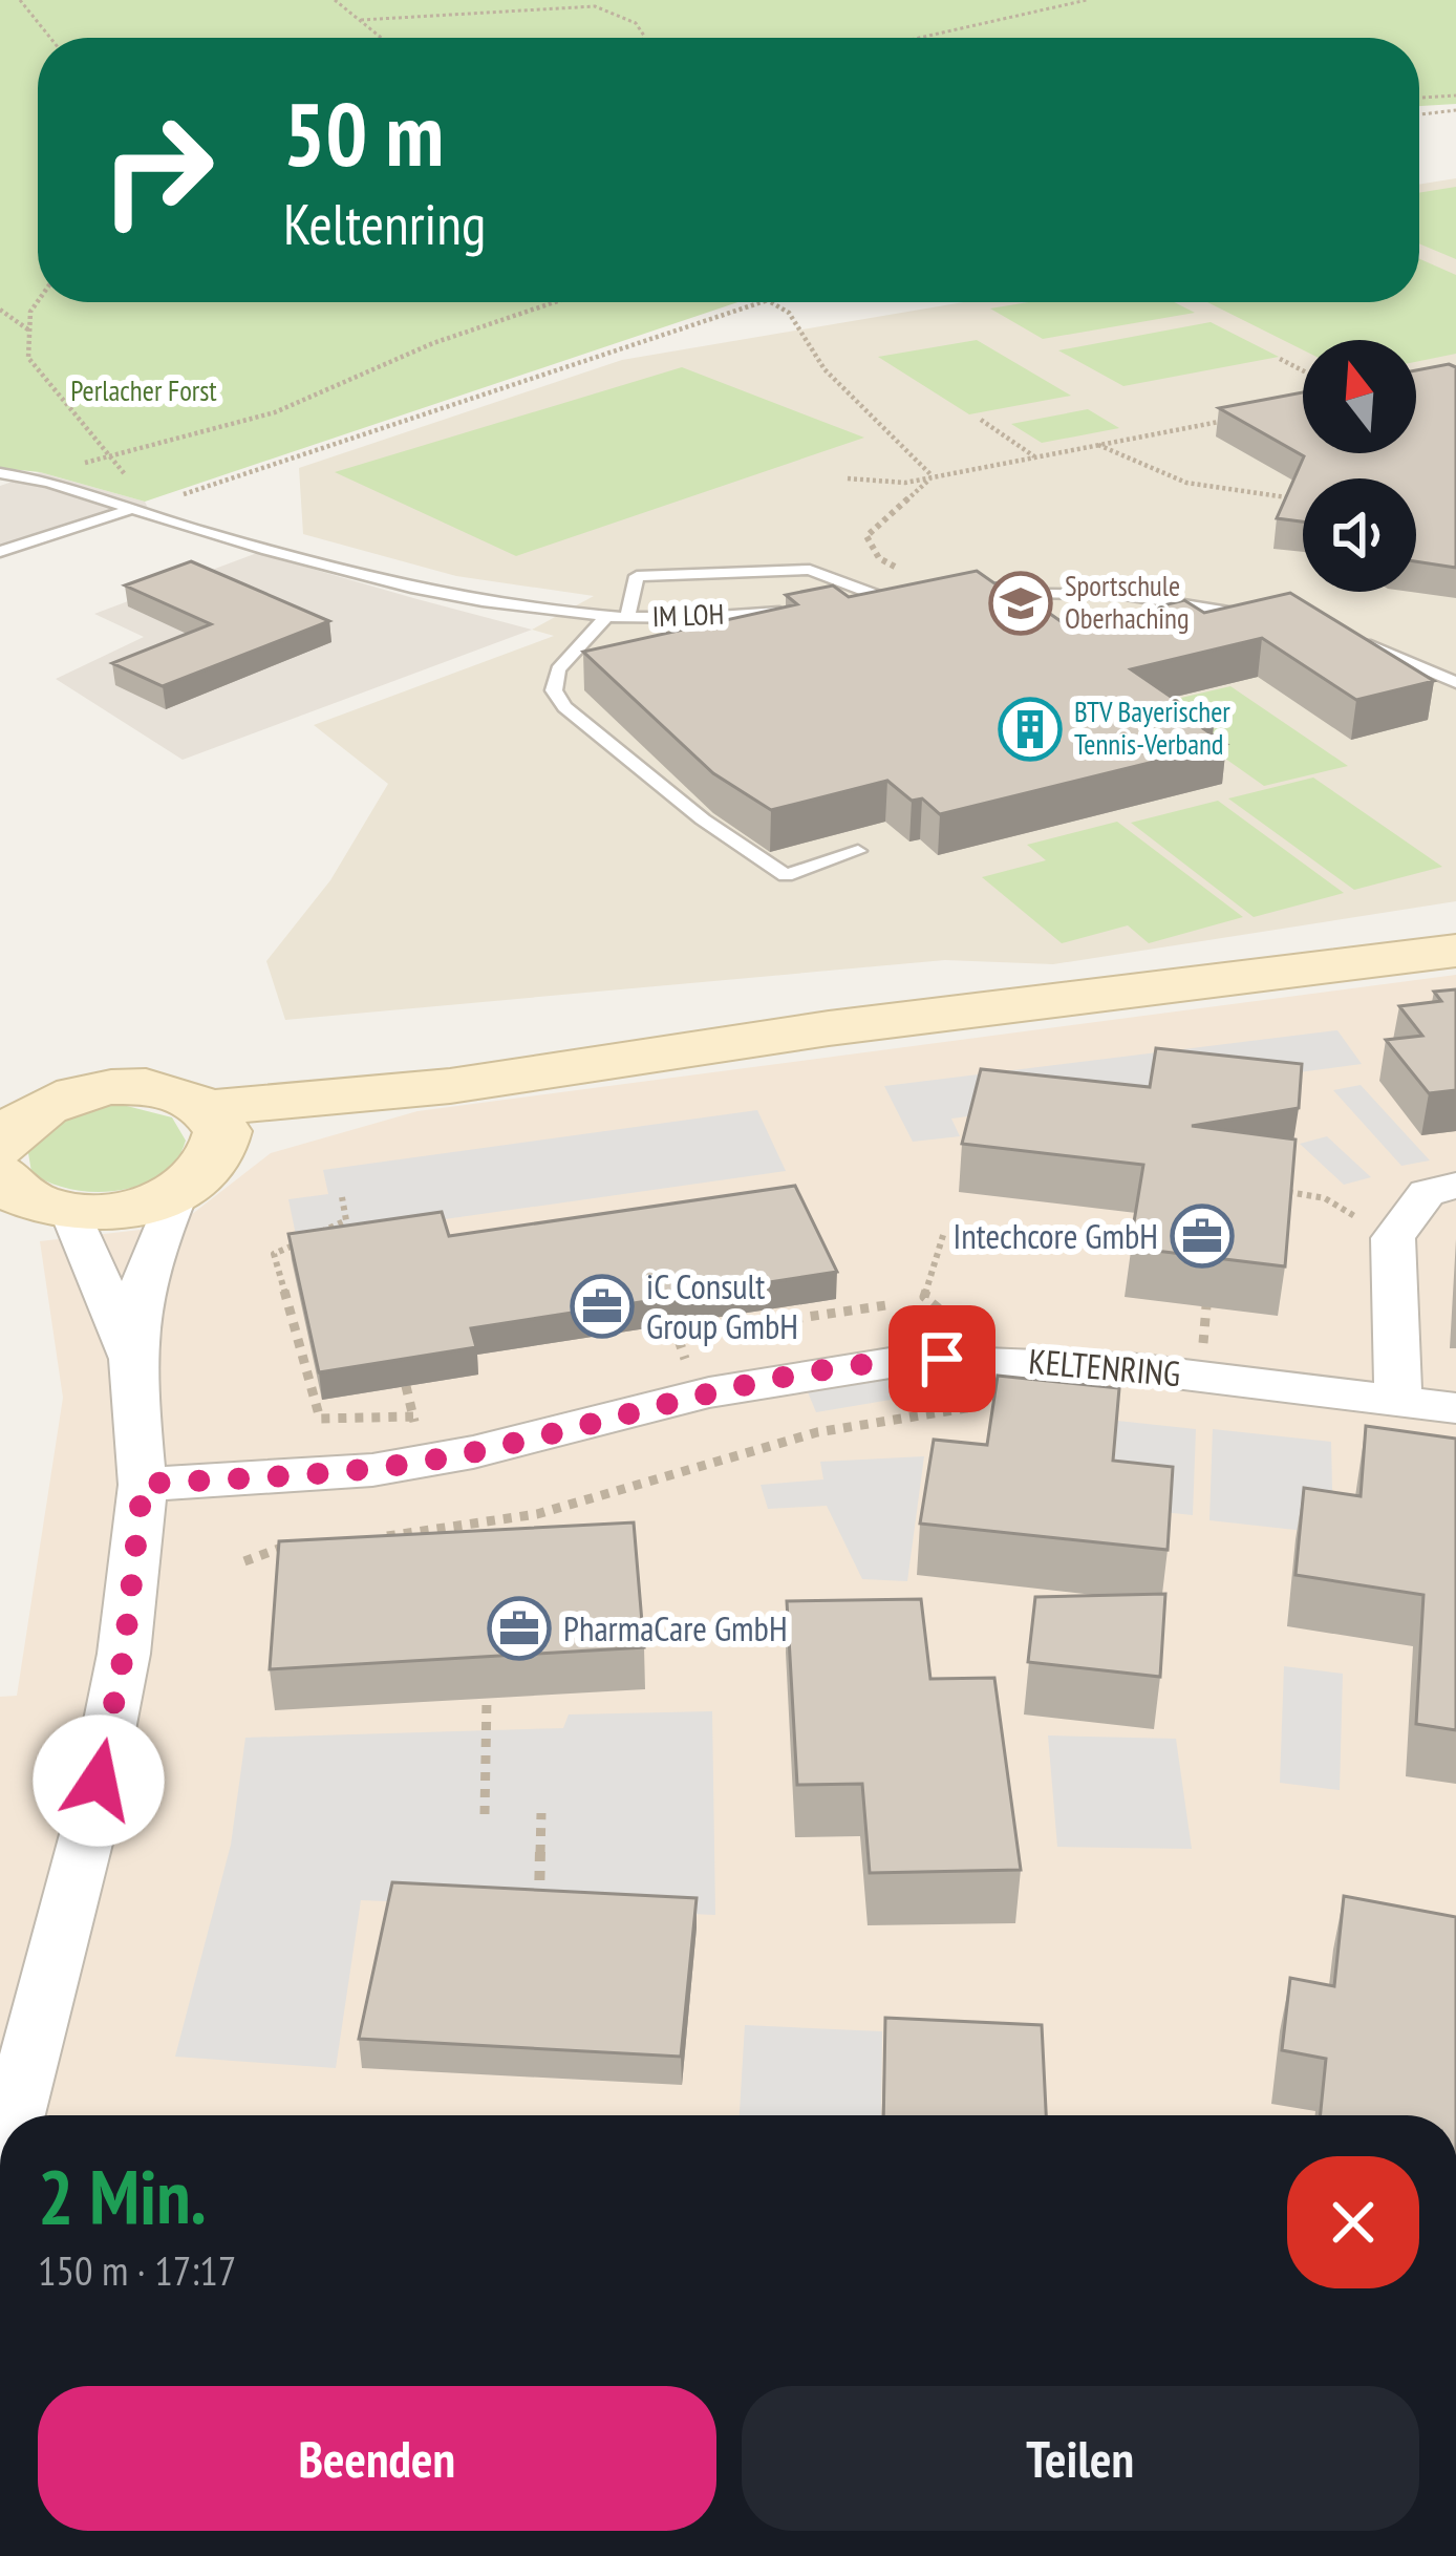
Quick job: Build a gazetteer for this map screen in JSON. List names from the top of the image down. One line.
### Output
{"streets":{"street":["KELTENRING"],"lane":["IM LOH"]},"parks":["Perlacher Forst"],"places":{"school or university":["Sportschule Oberhaching"],"building":["BTV Bayerischer Tennis-Verband"],"office":["Intechcore GmbH","iC Consult Group GmbH","PharmaCare GmbH"]},"north":"top","page":{"turn":["50 m","Keltenring"],"heading":["2 Min.","150 m · 17:17"],"buttons":["Beenden","Teilen"]}}
